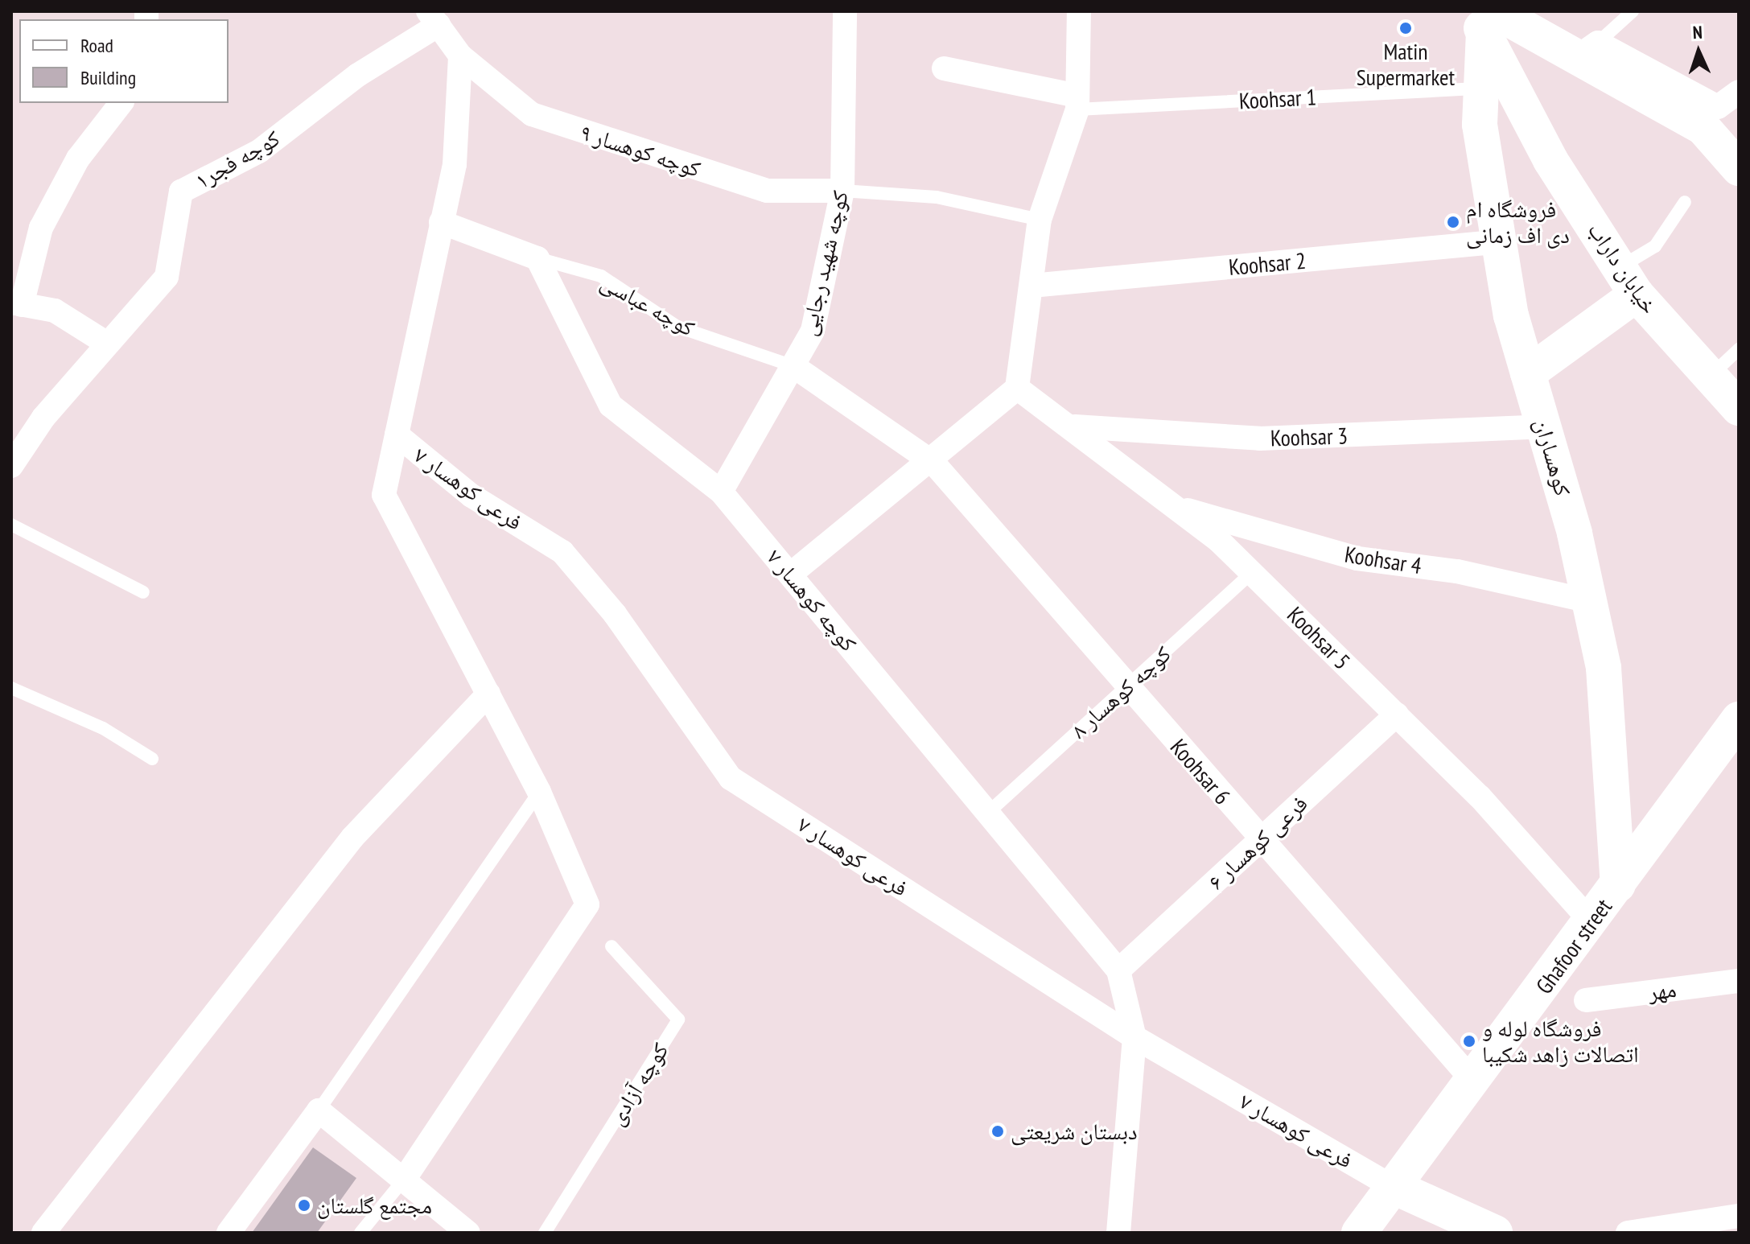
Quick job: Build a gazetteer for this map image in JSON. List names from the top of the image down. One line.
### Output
{"streets":{"street":["کوچه کوهسار ۹","کوچه فجر۱","کوچه شهید رجایی","Koohsar 2","خیابان داراب","Koohsar 3","کوهساران","فرعی کوهسار ۷","Koohsar 4","کوچه کوهسار ۷","Koohsar 5","Koohsar 6","فرعی کوهسار ۶","Ghafoor street","مهر"],"lane":["Koohsar 1","کوچه عباسی","کوچه کوهسار ۸","کوچه آزادی"]},"crossings":[["Koohsar 1","کوهساران"],["کوچه کوهسار ۹","کوچه فجر۱"],["کوچه کوهسار ۹","کوچه شهید رجایی"],["کوچه شهید رجایی","کوچه عباسی"],["کوچه شهید رجایی","کوچه کوهسار ۷"],["کوچه شهید رجایی","Koohsar 6"],["Koohsar 2","کوهساران"],["خیابان داراب","کوهساران"],["کوچه عباسی","کوچه کوهسار ۷"],["کوچه عباسی","Koohsar 6"],["Koohsar 3","کوهساران"],["Koohsar 3","Koohsar 5"],["کوهساران","Koohsar 4"],["کوهساران","Ghafoor street"],["فرعی کوهسار ۷","کوچه کوهسار ۷"],["فرعی کوهسار ۷","Ghafoor street"],["Koohsar 4","Koohsar 5"],["کوچه کوهسار ۷","کوچه کوهسار ۸"],["کوچه کوهسار ۷","فرعی کوهسار ۶"],["Koohsar 5","کوچه کوهسار ۸"],["Koohsar 5","فرعی کوهسار ۶"],["Koohsar 5","Ghafoor street"],["کوچه کوهسار ۸","Koohsar 6"],["Koohsar 6","فرعی کوهسار ۶"],["Koohsar 6","Ghafoor street"]],"places":["Matin Supermarket","فروشگاه ام دی اف زمانی","فروشگاه لوله و اتصالات زاهد شکیبا","دبستان شریعتی","مجتمع گلستان"],"legend":["Road","Building"],"north":"top"}
